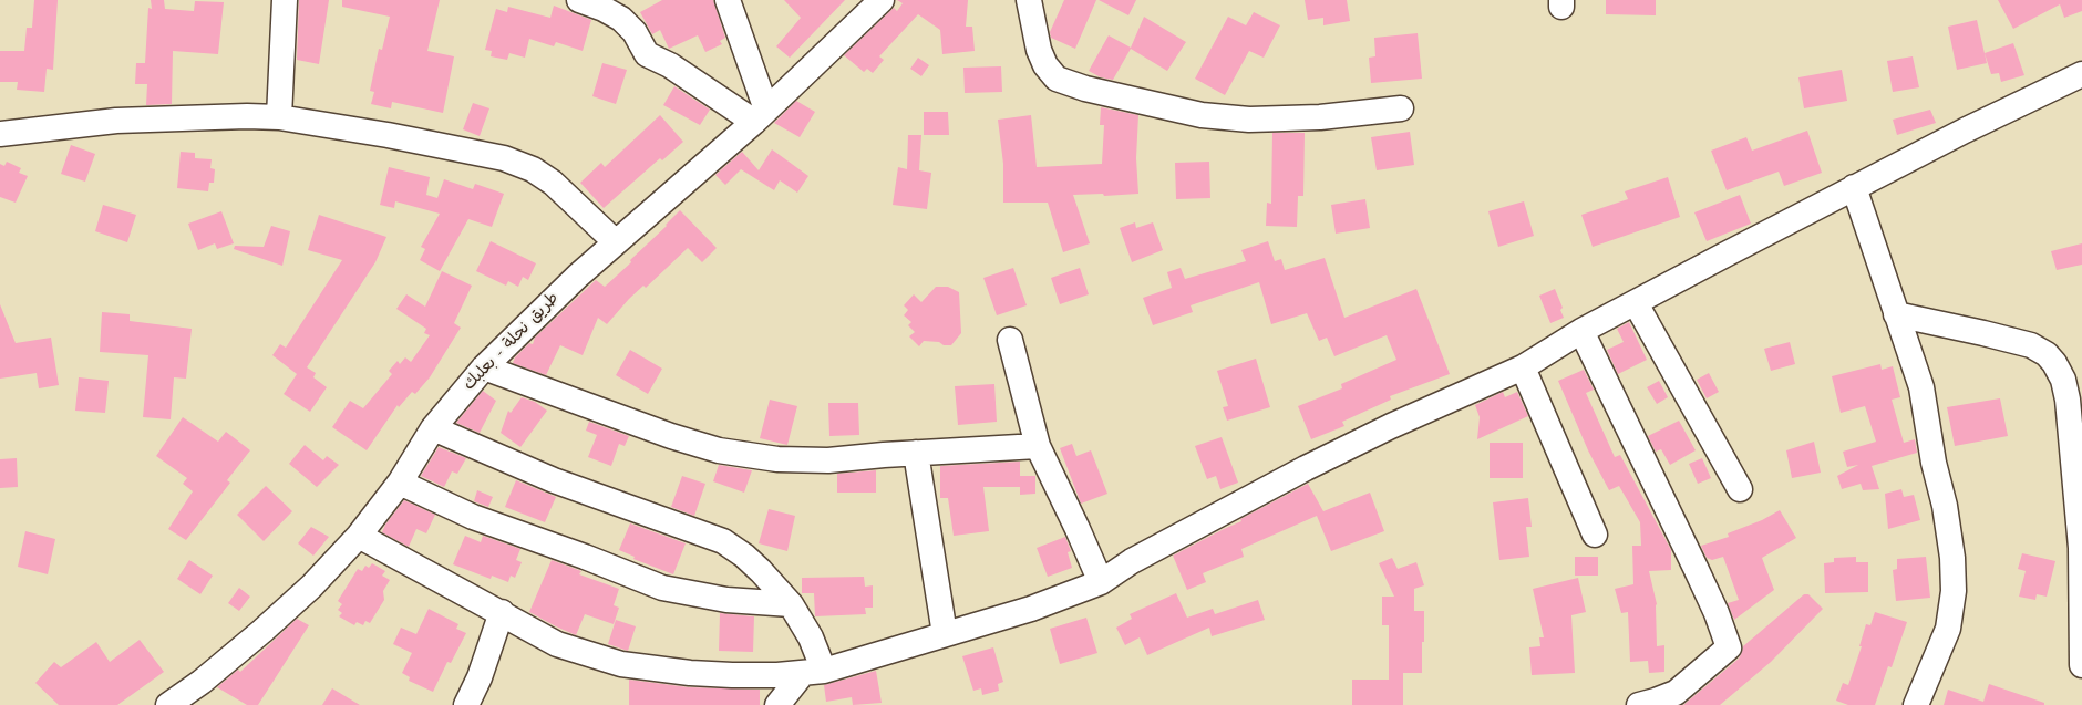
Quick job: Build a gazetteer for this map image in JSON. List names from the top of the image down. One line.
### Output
{"streets":{"street":["طريق نحلة - بعلبك"]}}
